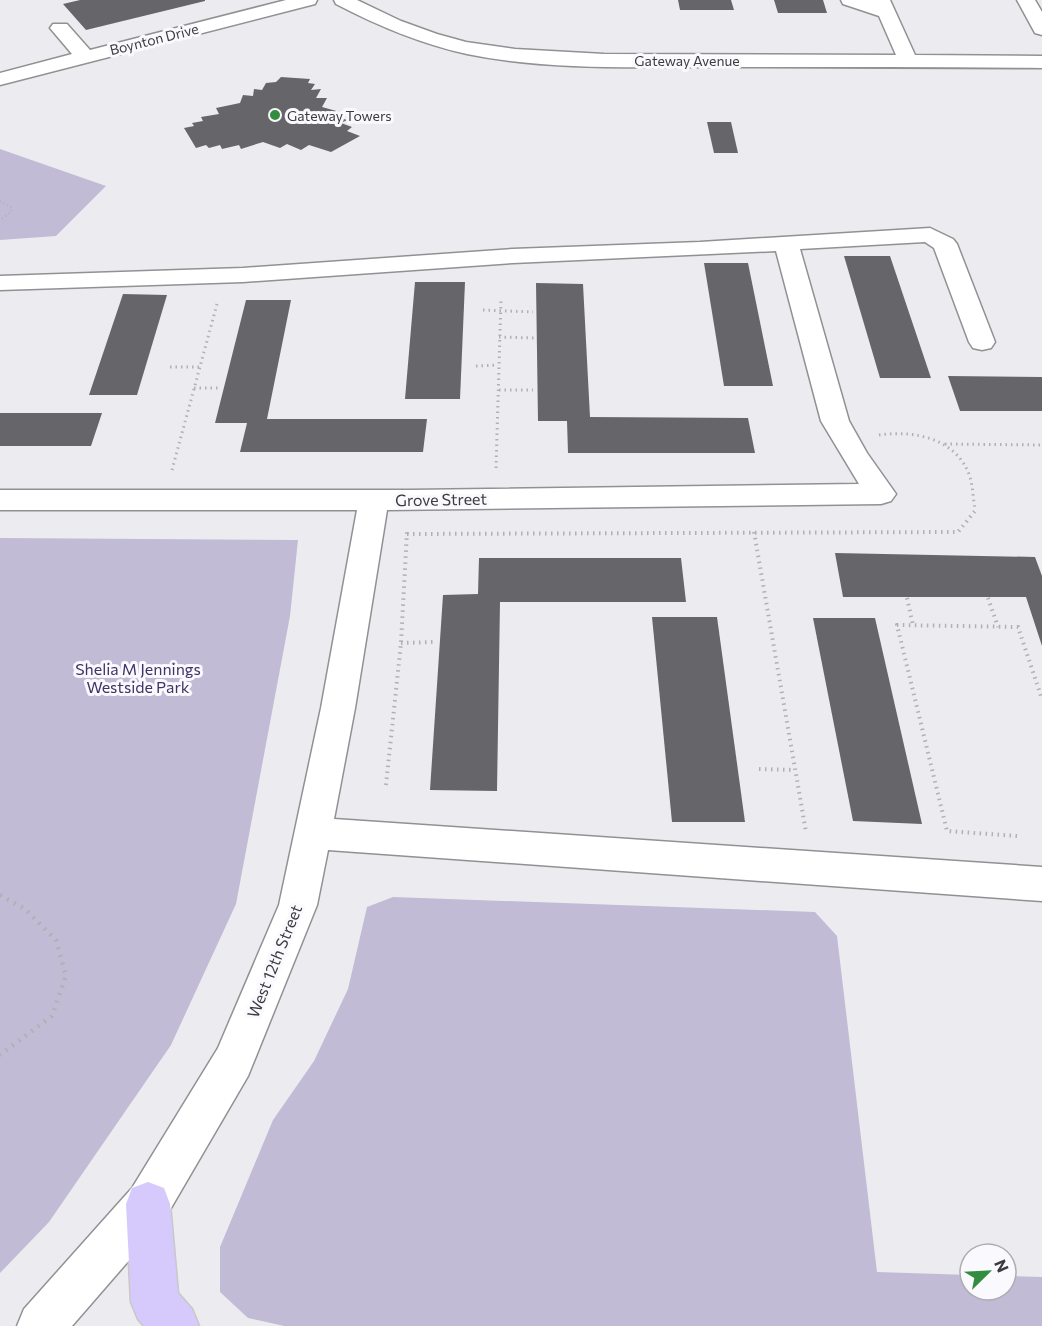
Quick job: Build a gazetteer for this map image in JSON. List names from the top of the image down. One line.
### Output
{"streets":{"street":["Boynton Drive","Gateway Avenue","Grove Street","West 12th Street"]},"crossings":[["Grove Street","West 12th Street"]],"parks":["Shelia M Jennings Westside Park"],"places":["Gateway Towers"],"north":"top right"}
